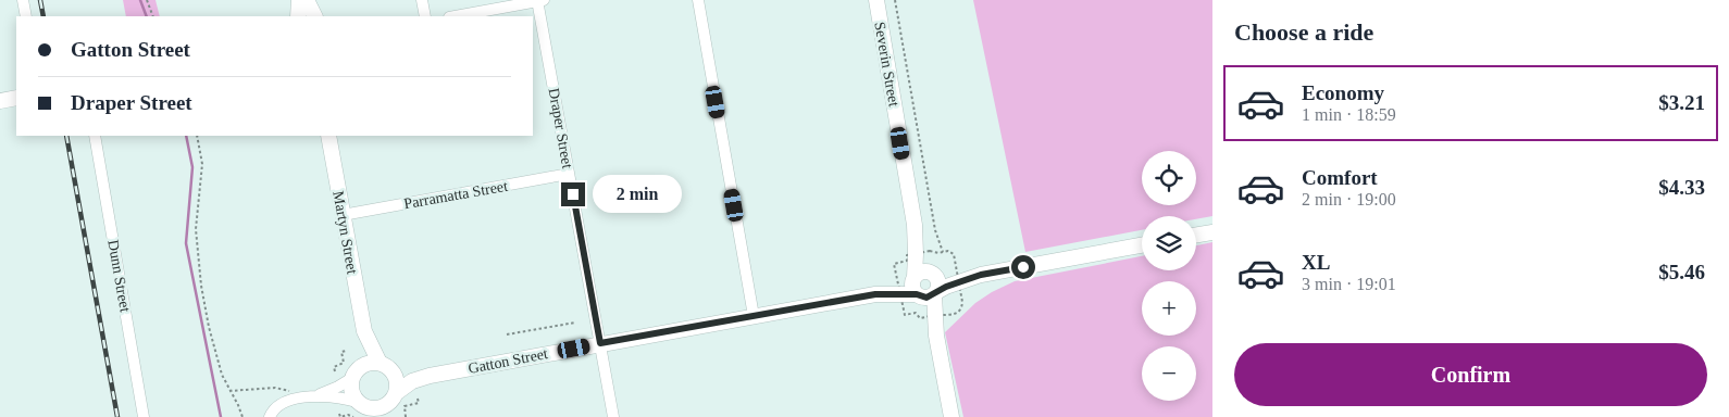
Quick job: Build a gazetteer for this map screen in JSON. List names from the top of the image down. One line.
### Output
{"streets":{"street":["Severin Street","Draper Street","Parramatta Street","Martyn Street","Dunn Street","Gatton Street"]},"crossings":[["Severin Street","Gatton Street"],["Draper Street","Parramatta Street"],["Draper Street","Gatton Street"],["Parramatta Street","Martyn Street"],["Martyn Street","Gatton Street"]],"page":{"heading":"Choose a ride","banner":["Gatton Street","Draper Street"],"list":[{"name":"Economy","note":"1 min · 18:59","value":"$3.21"},{"name":"Comfort","note":"2 min · 19:00","value":"$4.33"},{"name":"XL","note":"3 min · 19:01","value":"$5.46"}],"map_buttons":["+","−"],"bubble":"2 min","buttons":"Confirm"}}
